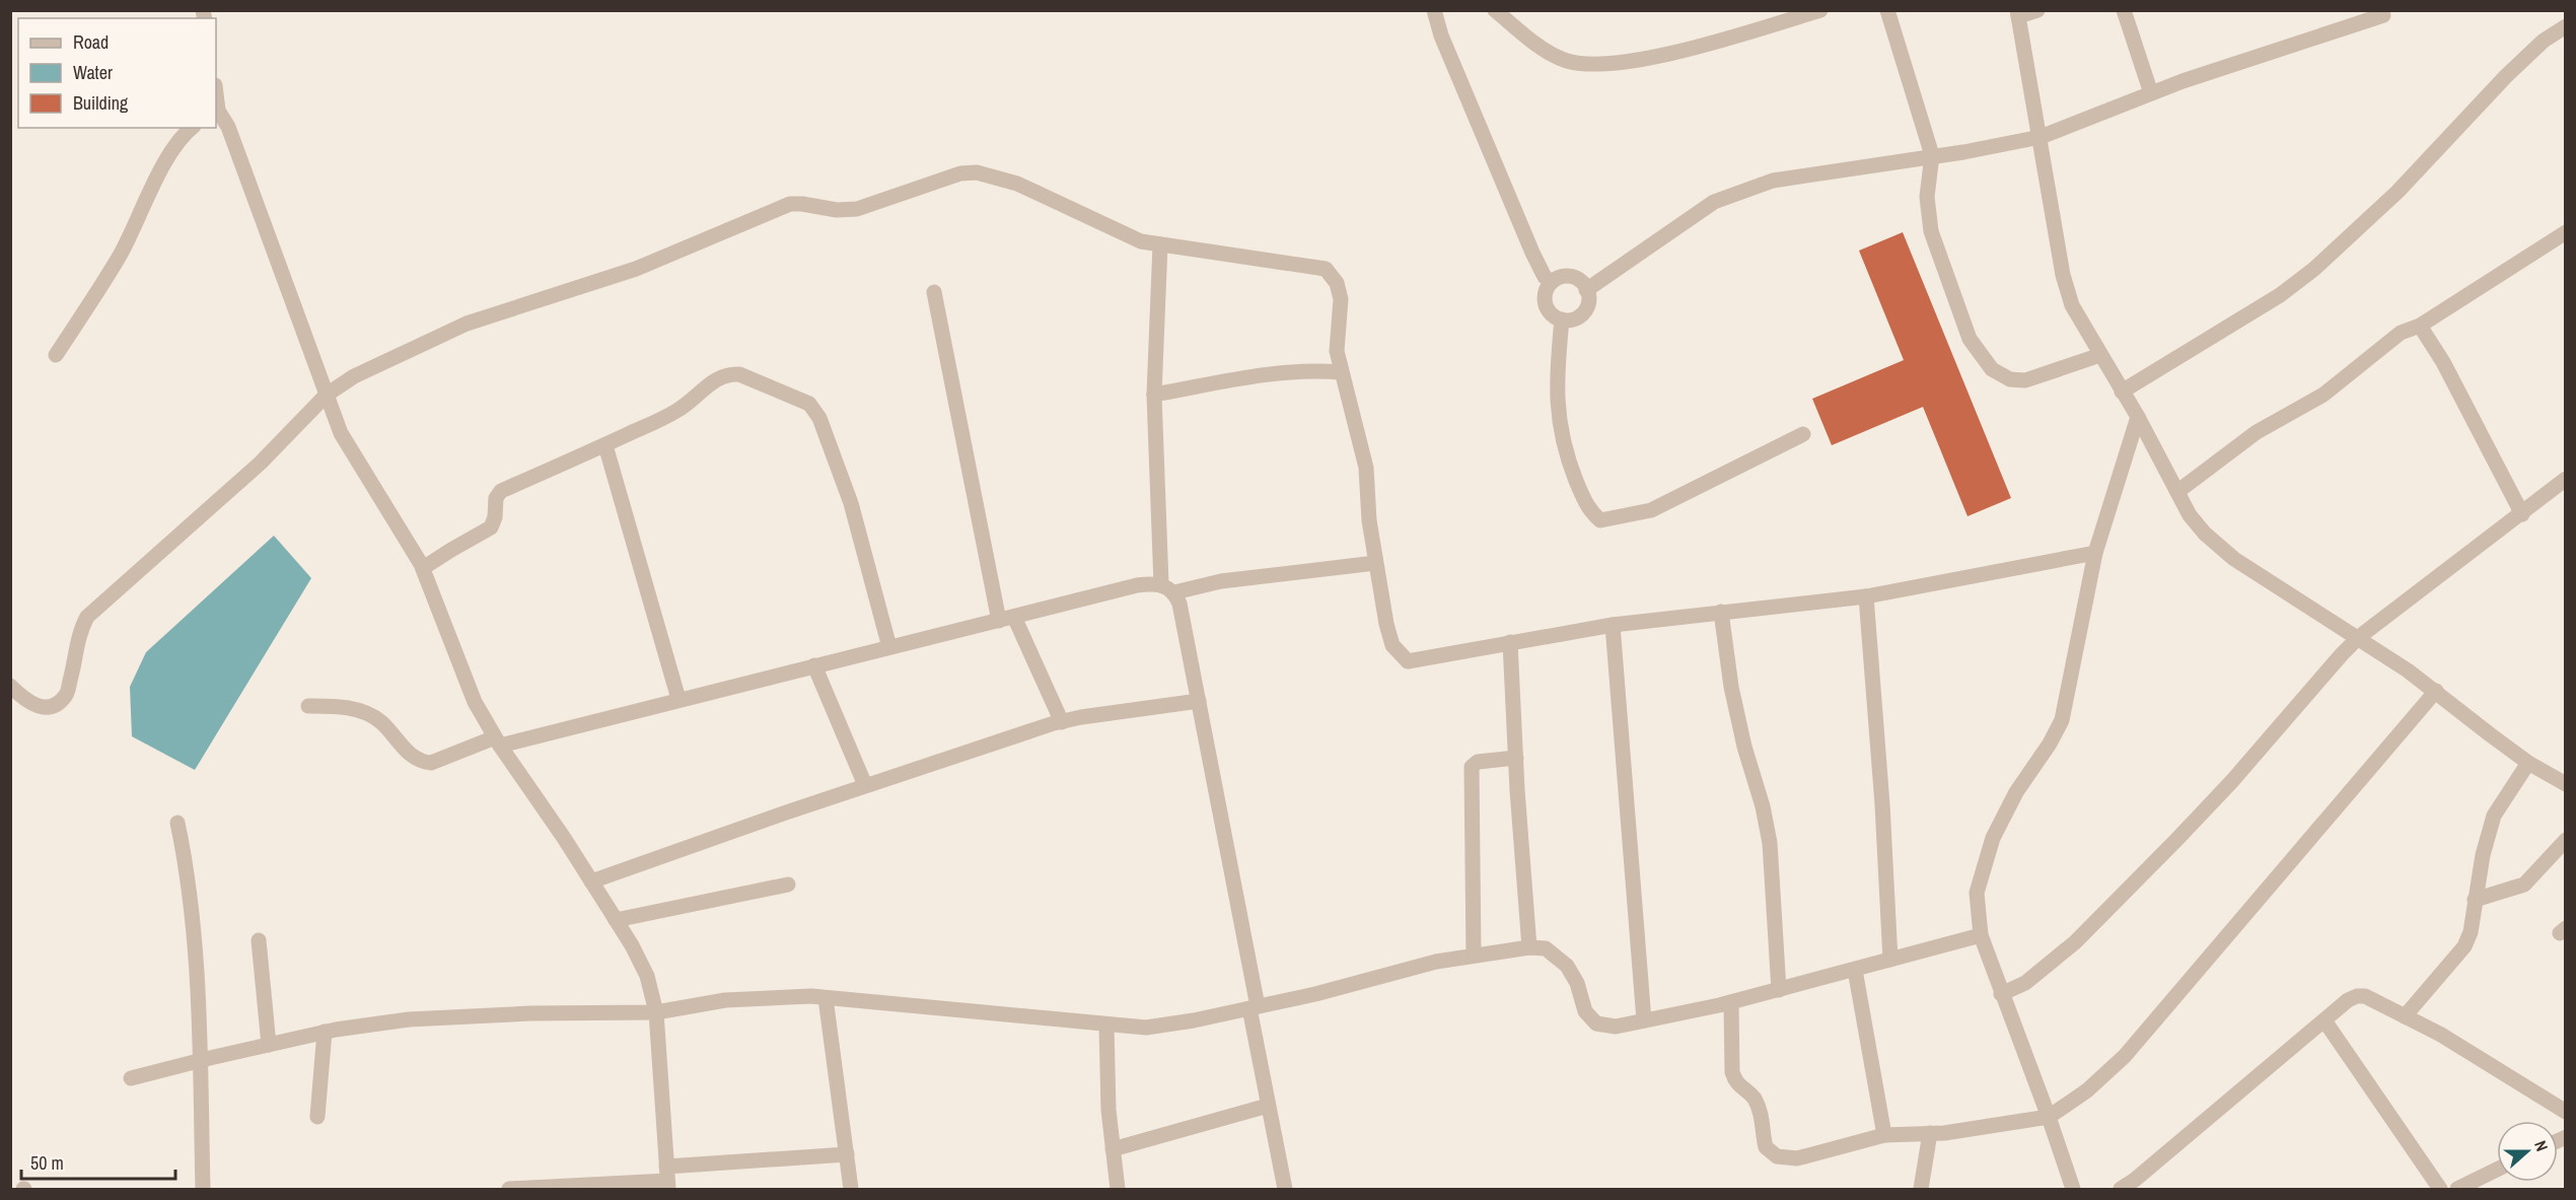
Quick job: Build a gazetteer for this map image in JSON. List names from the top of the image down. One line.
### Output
{"legend":["Road","Water","Building"],"scale_bar":"50 m","north":"right"}
